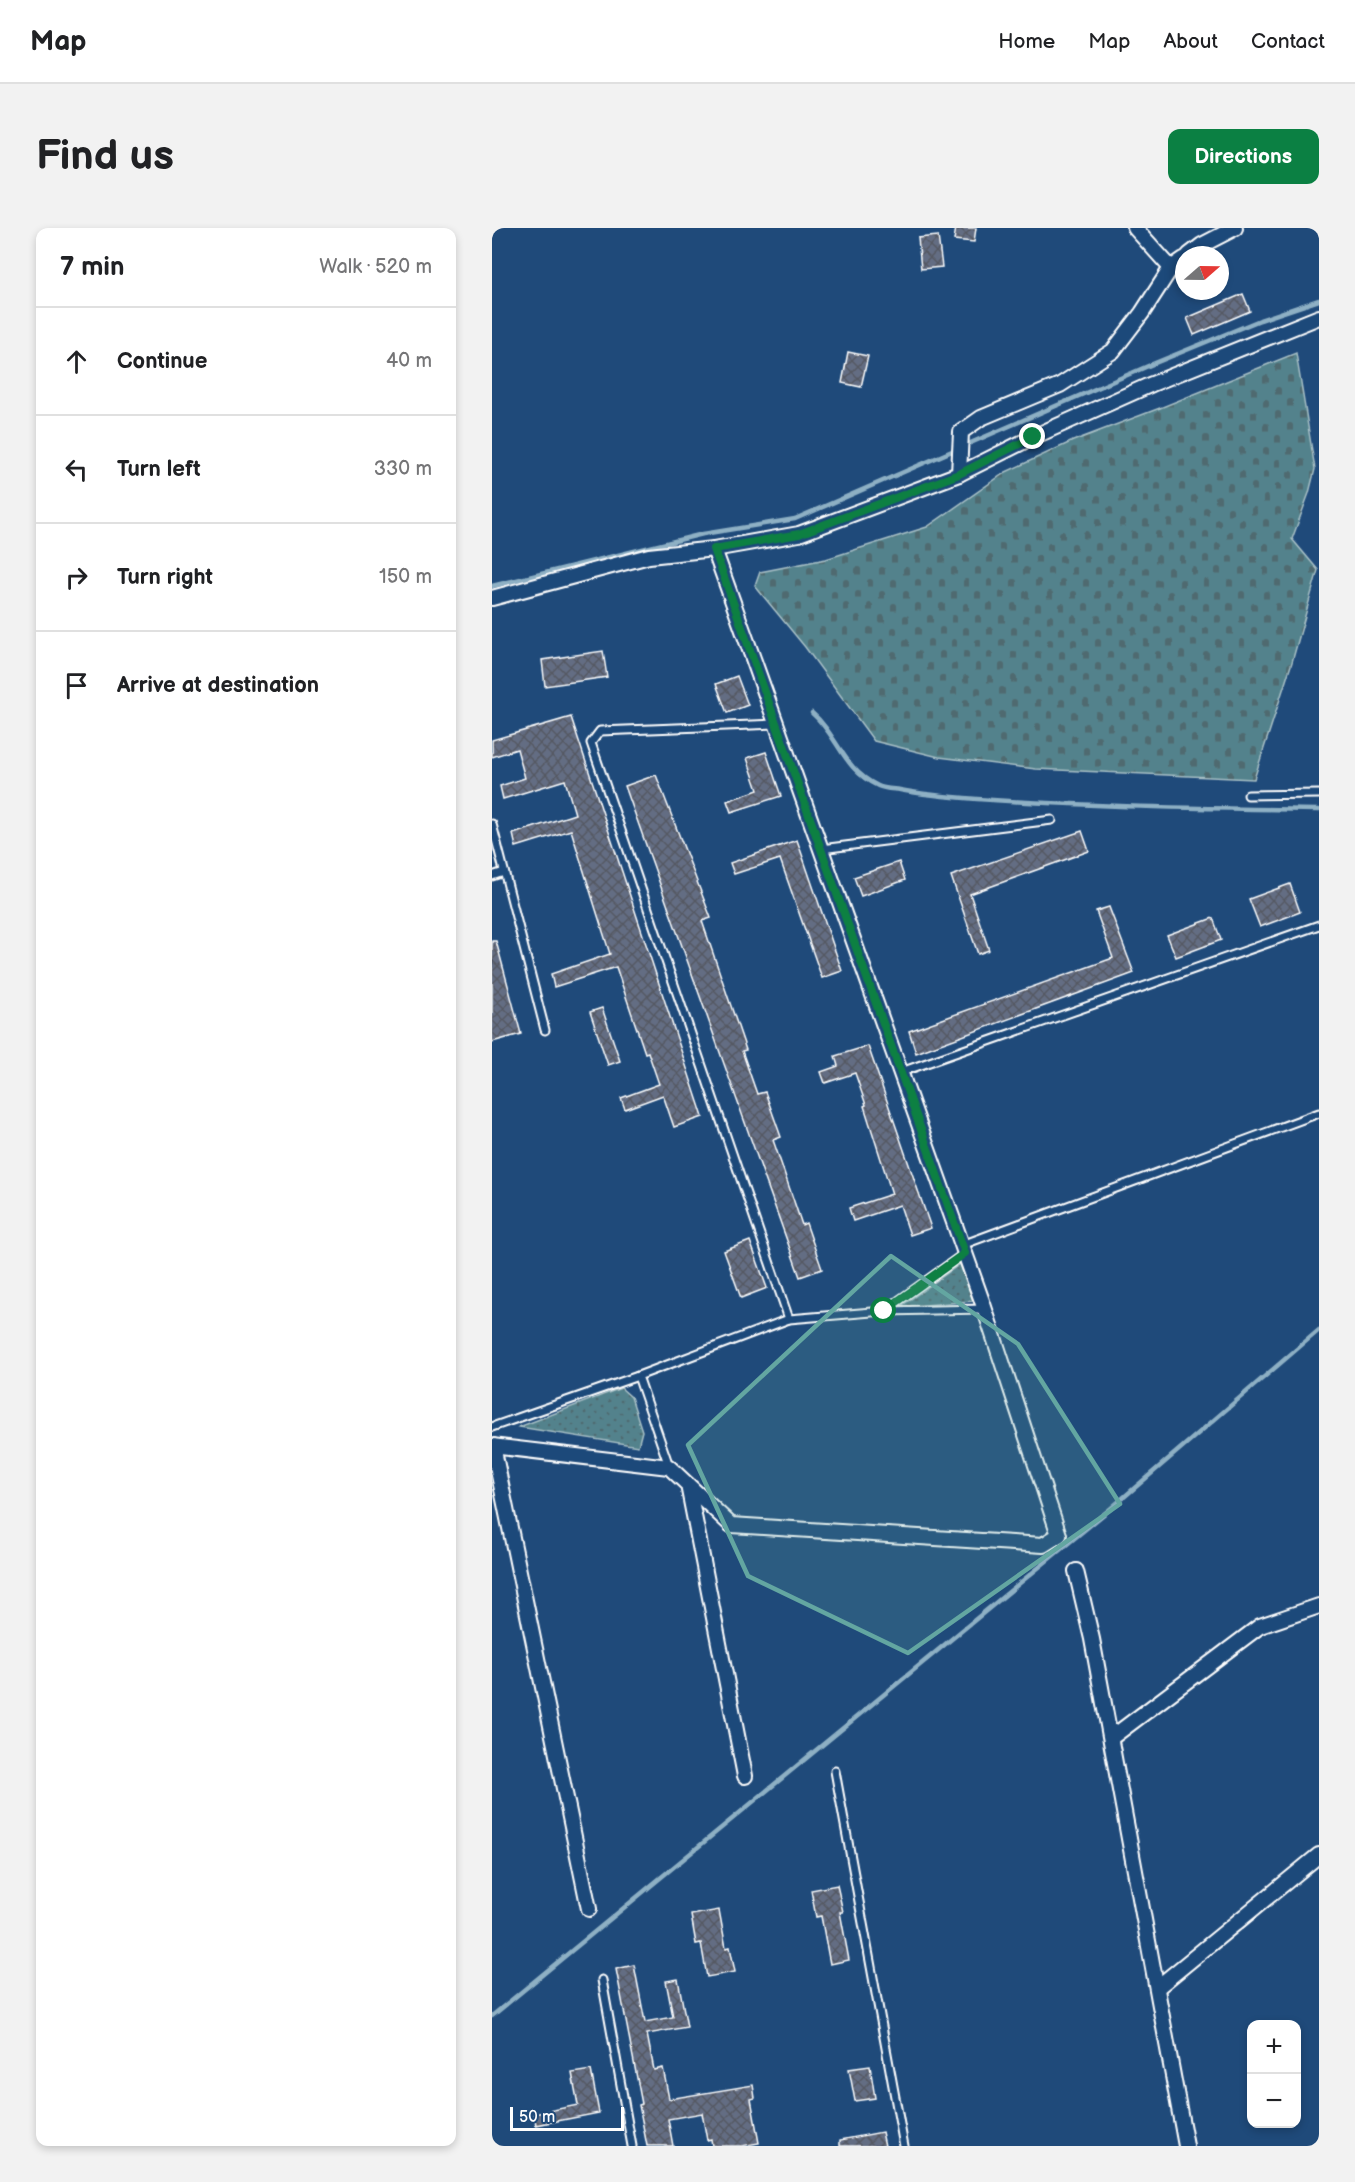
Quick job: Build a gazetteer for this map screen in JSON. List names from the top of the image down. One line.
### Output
{"scale_bar":"50 m","north":"right","page":{"header":"Map","nav":["Home","Map","About","Contact"],"buttons":"Directions","title":"Find us","heading":["7 min","Walk · 520 m"],"list":[["Continue","40 m"],["Turn left","330 m"],["Turn right","150 m"],"Arrive at destination"],"map_buttons":["+","−"],"scale":"50 m"}}
